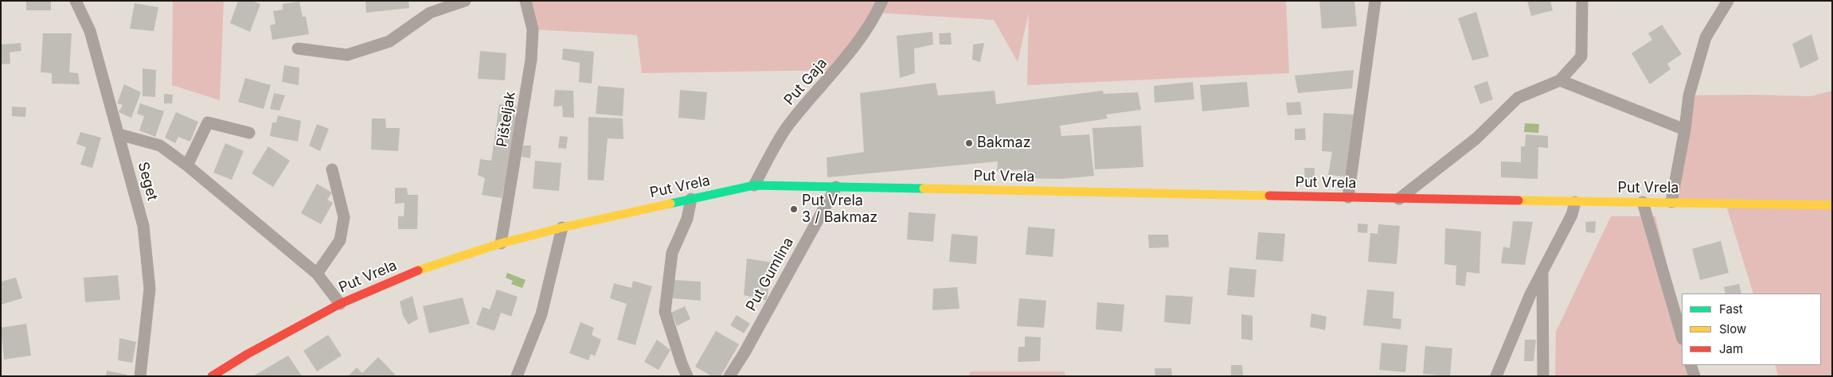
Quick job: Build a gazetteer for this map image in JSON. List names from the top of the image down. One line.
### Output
{"streets":{"main road":["Put Vrela"],"street":["Put Gaja","Pišteljak","Seget","Put Gumlina"]},"crossings":[["Put Gaja","Put Vrela"],["Pišteljak","Put Vrela"],["Put Vrela","Put Gumlina"]],"places":["Bakmaz","Put Vrela 3 / Bakmaz"],"legend":["Fast","Slow","Jam"]}
